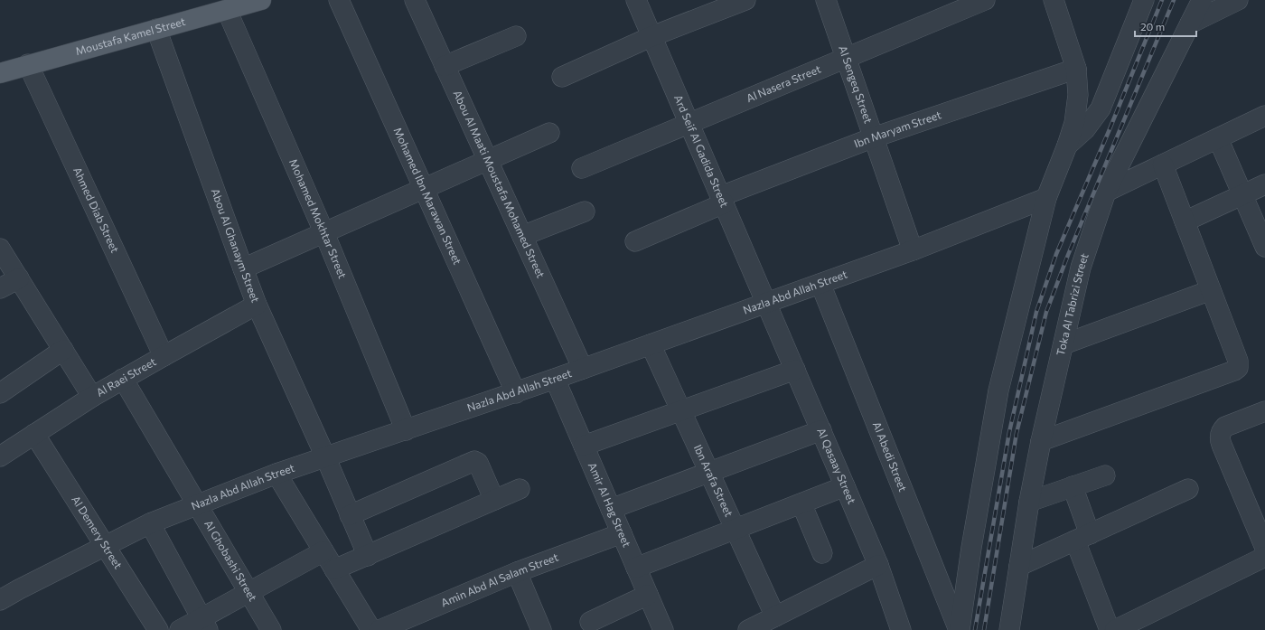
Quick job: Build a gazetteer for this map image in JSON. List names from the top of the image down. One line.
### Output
{"streets":{"main road":["Moustafa Kamel Street"],"street":["Al Nasera Street","Al Sengeq Street","Ibn Maryam Street","Ard Seif Al Gadida Street","Abou Al Maati Moustafa Mohamed Street","Mohamed Ibn Marawan Street","Ahmed Diab Street","Mohamed Mokhtar Street","Abou Al Ghanaym Street","Nazla Abd Allah Street","Toka Al Tabrizi Street","Al Raei Street","Al Abedi Street","Al Qasaay Street","Ibn Arafa Street","Amir Al Hag Street","Al Demery Street","Al Ghobashi Street","Amin Abd Al Salam Street"]},"crossings":[["Moustafa Kamel Street","Ahmed Diab Street"],["Moustafa Kamel Street","Mohamed Mokhtar Street"],["Moustafa Kamel Street","Abou Al Ghanaym Street"],["Al Nasera Street","Al Sengeq Street"],["Al Nasera Street","Ard Seif Al Gadida Street"],["Al Sengeq Street","Ibn Maryam Street"],["Al Sengeq Street","Nazla Abd Allah Street"],["Ibn Maryam Street","Ard Seif Al Gadida Street"],["Ard Seif Al Gadida Street","Nazla Abd Allah Street"],["Ard Seif Al Gadida Street","Al Qasaay Street"],["Abou Al Maati Moustafa Mohamed Street","Nazla Abd Allah Street"],["Mohamed Ibn Marawan Street","Nazla Abd Allah Street"],["Ahmed Diab Street","Al Raei Street"],["Mohamed Mokhtar Street","Nazla Abd Allah Street"],["Abou Al Ghanaym Street","Nazla Abd Allah Street"],["Abou Al Ghanaym Street","Al Raei Street"],["Nazla Abd Allah Street","Al Abedi Street"],["Nazla Abd Allah Street","Al Qasaay Street"],["Nazla Abd Allah Street","Ibn Arafa Street"],["Nazla Abd Allah Street","Amir Al Hag Street"],["Nazla Abd Allah Street","Al Demery Street"],["Nazla Abd Allah Street","Al Ghobashi Street"],["Al Raei Street","Al Demery Street"],["Al Raei Street","Al Ghobashi Street"],["Amir Al Hag Street","Amin Abd Al Salam Street"]],"scale_bar":"20 m"}
